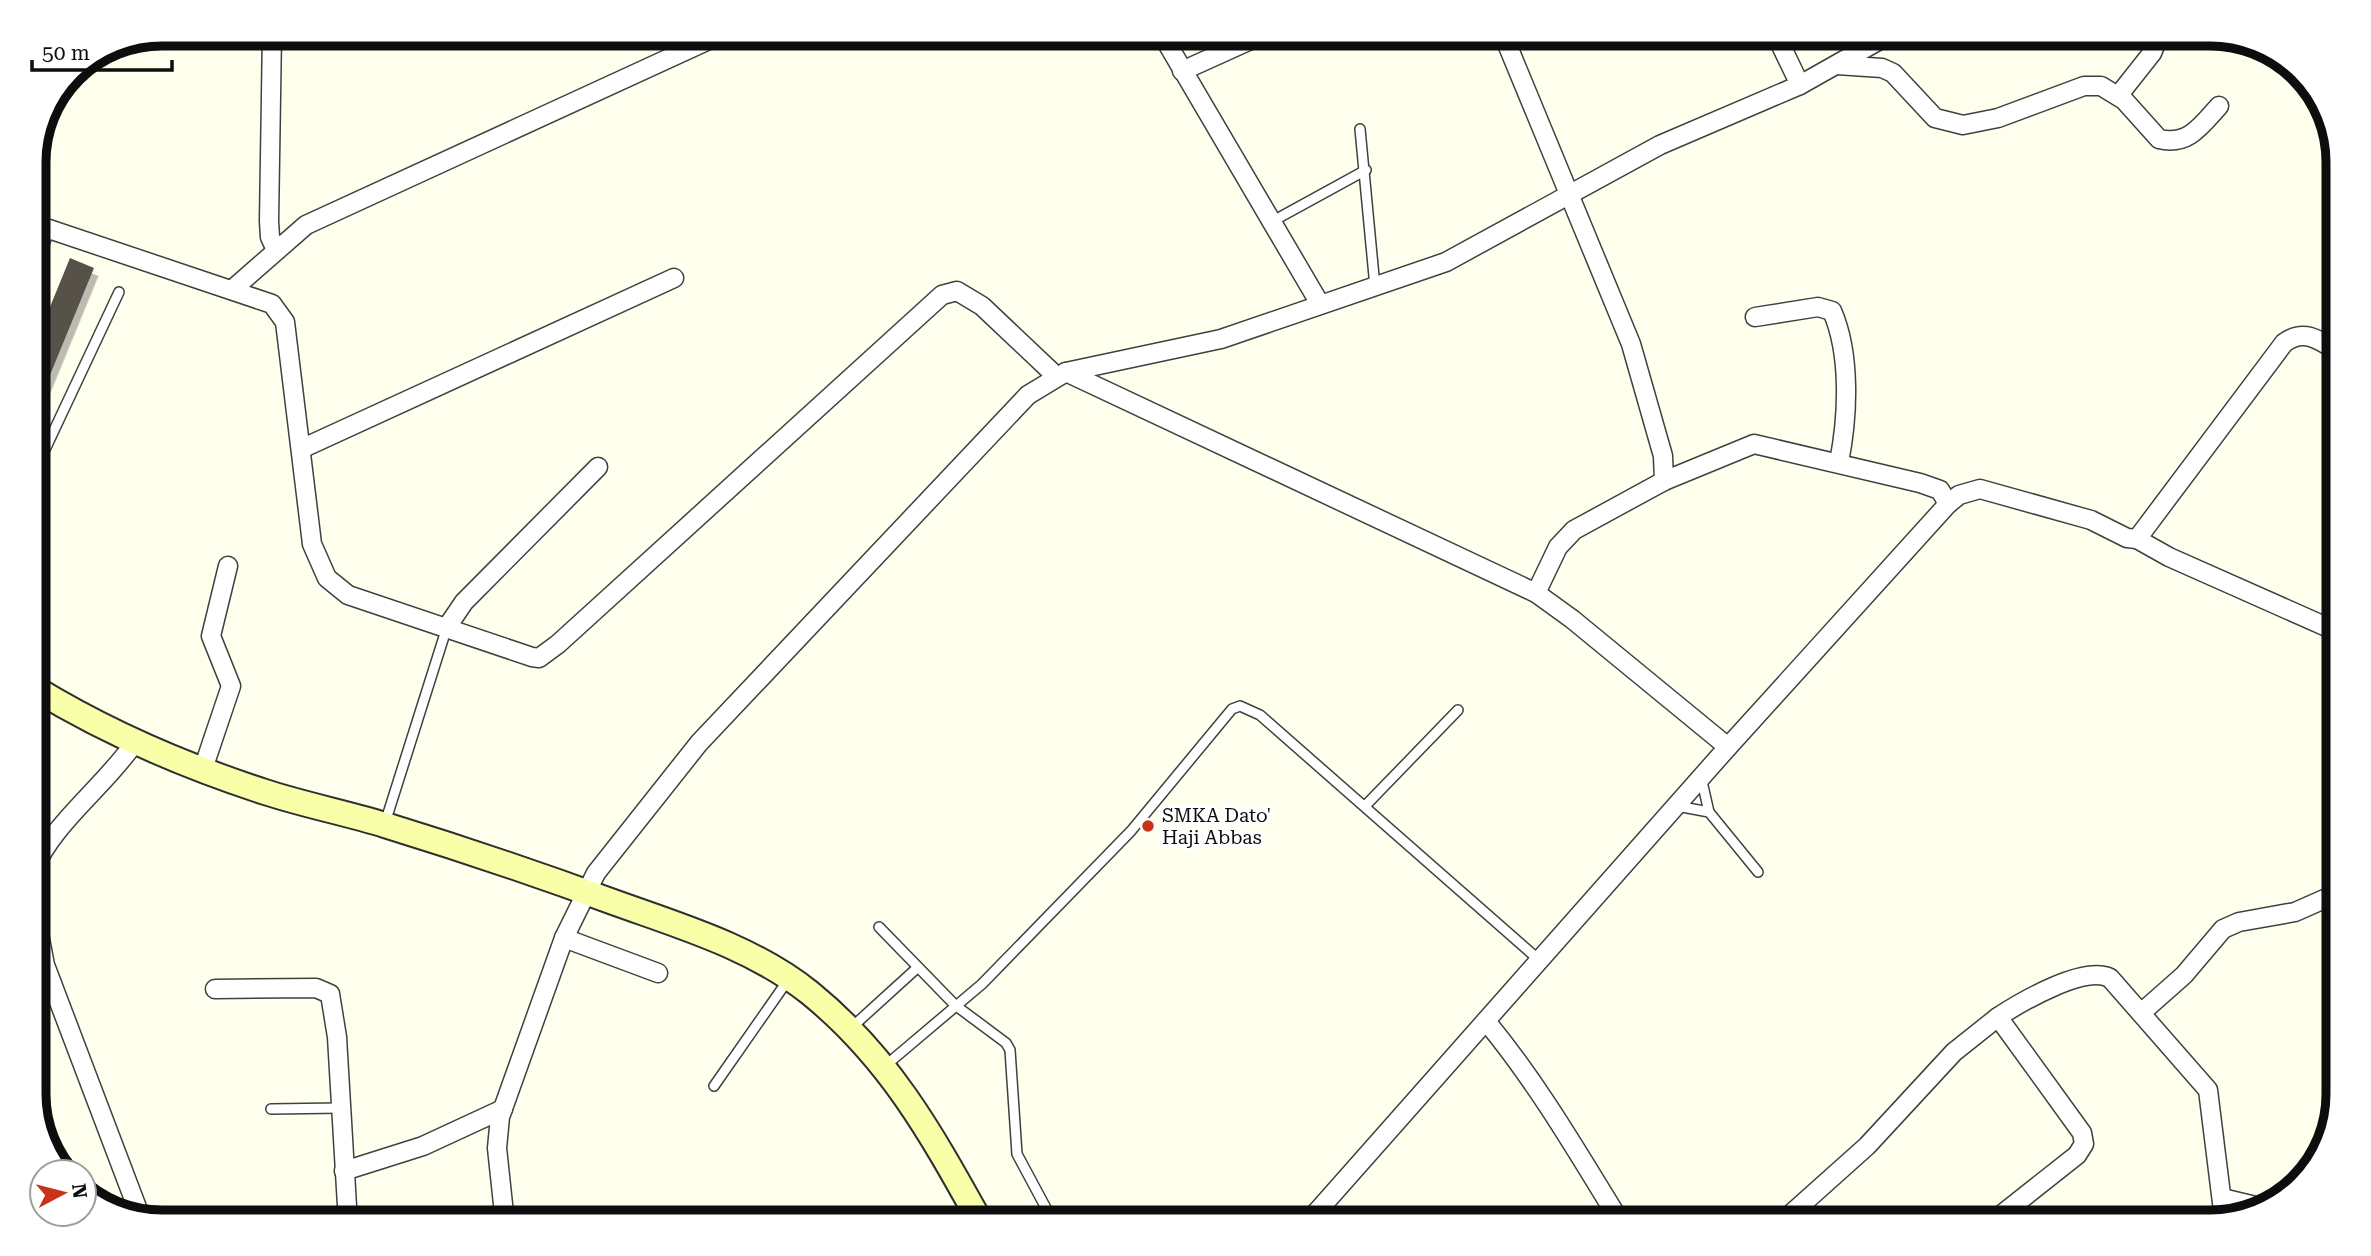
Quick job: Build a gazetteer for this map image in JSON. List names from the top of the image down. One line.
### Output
{"places":["SMKA Dato' Haji Abbas"],"scale_bar":"50 m","north":"right"}
